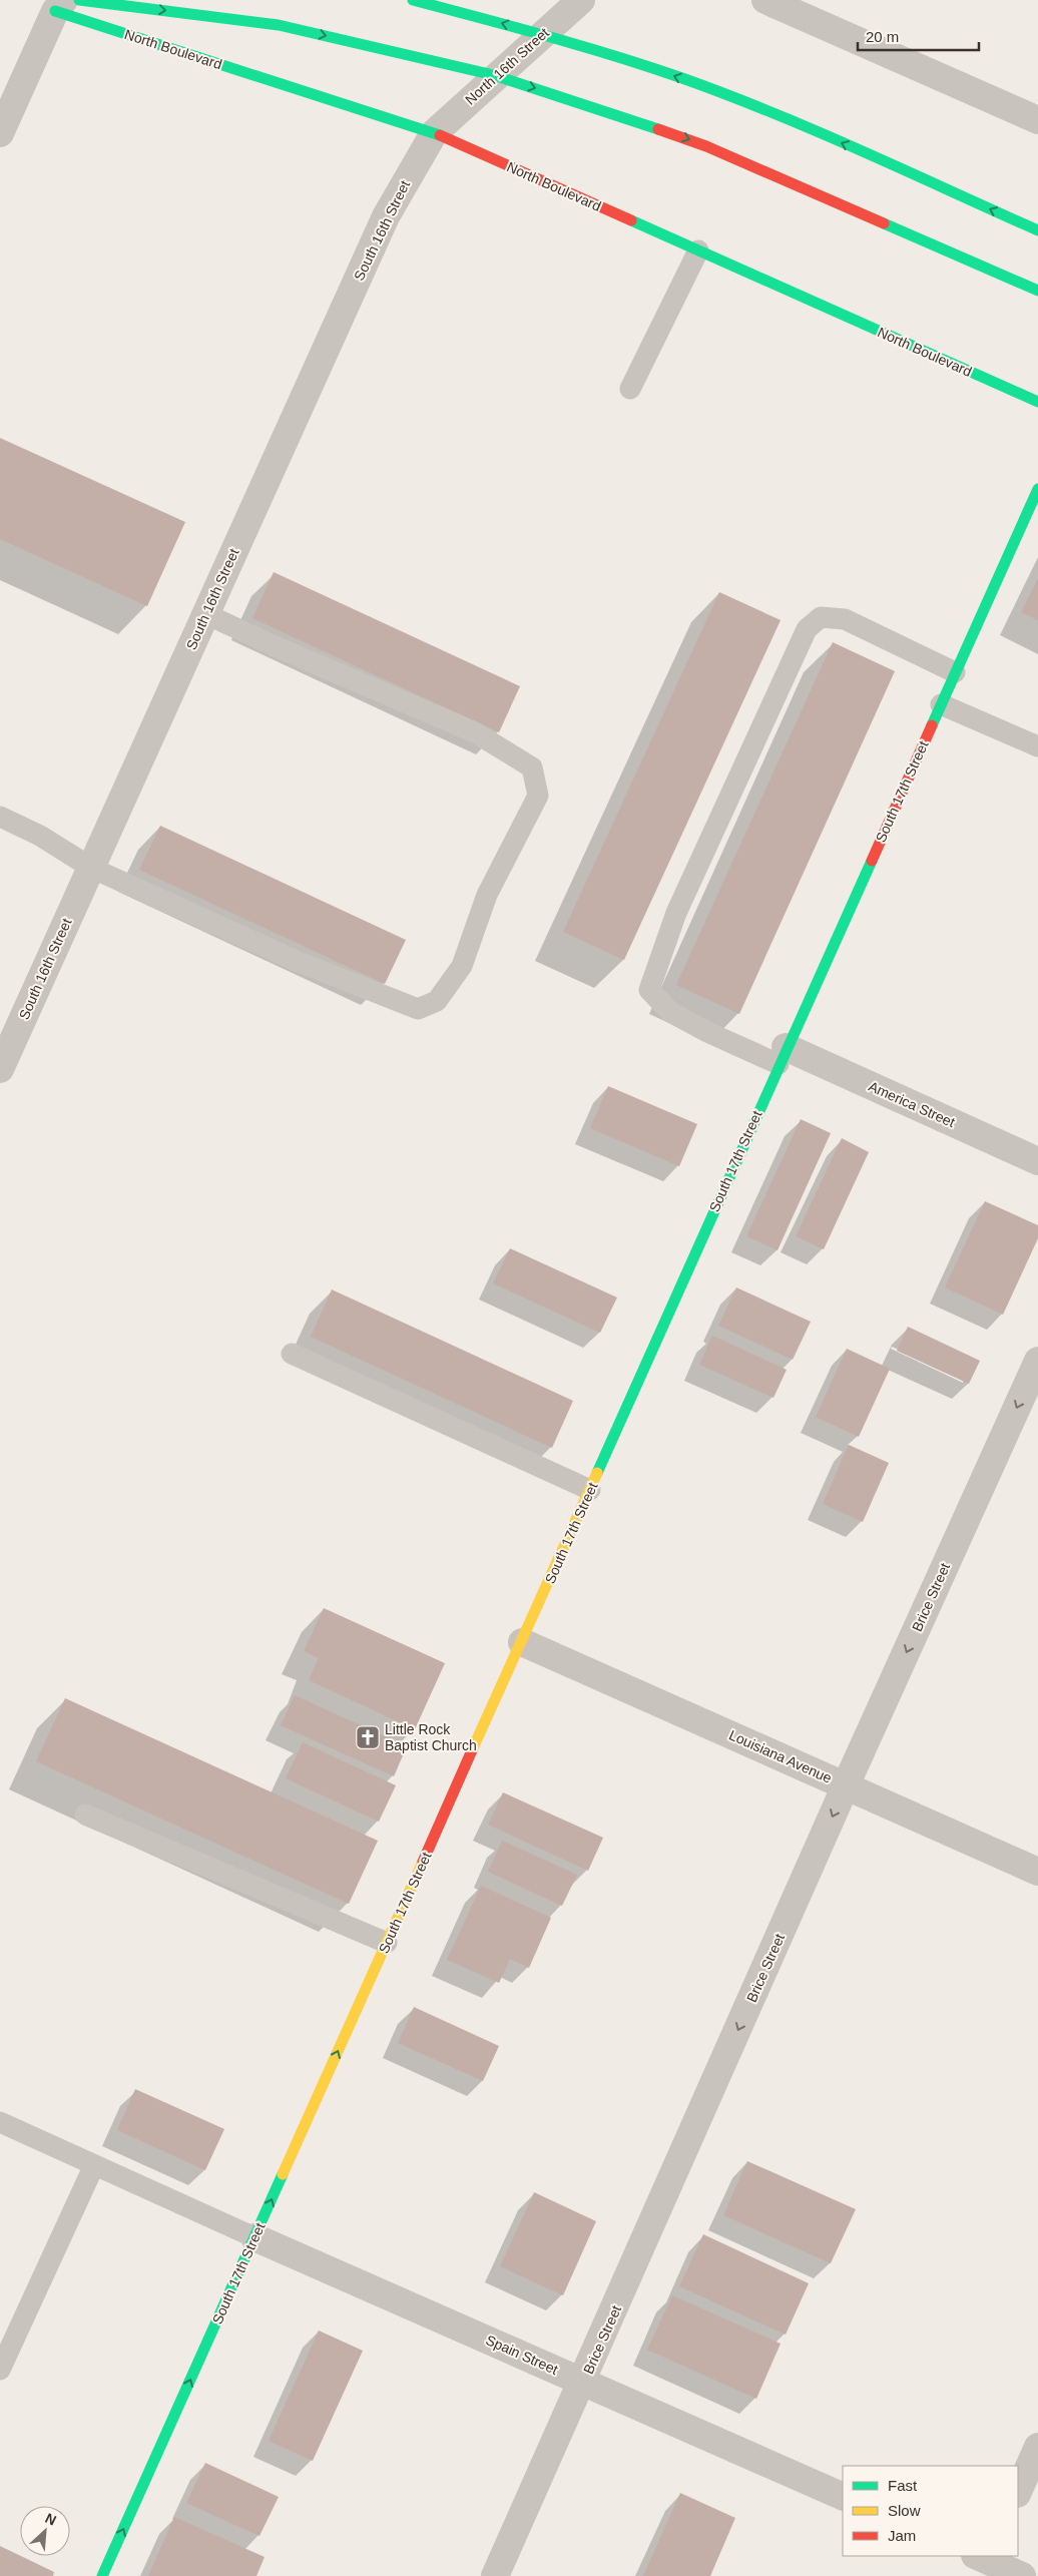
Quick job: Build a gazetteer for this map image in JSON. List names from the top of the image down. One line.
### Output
{"streets":{"street":["North Boulevard","North 16th Street","South 16th Street","South 17th Street","America Street","Brice Street","Louisiana Avenue","Spain Street"]},"crossings":[["North Boulevard","North 16th Street"],["North Boulevard","South 16th Street"],["North 16th Street","South 16th Street"],["South 17th Street","America Street"],["South 17th Street","Louisiana Avenue"],["South 17th Street","Spain Street"],["Brice Street","Louisiana Avenue"],["Brice Street","Spain Street"]],"one_way":["Brice Street"],"places":{"church":["Little Rock Baptist Church"]},"legend":["Fast","Slow","Jam"],"scale_bar":"20 m","north":"top right"}
